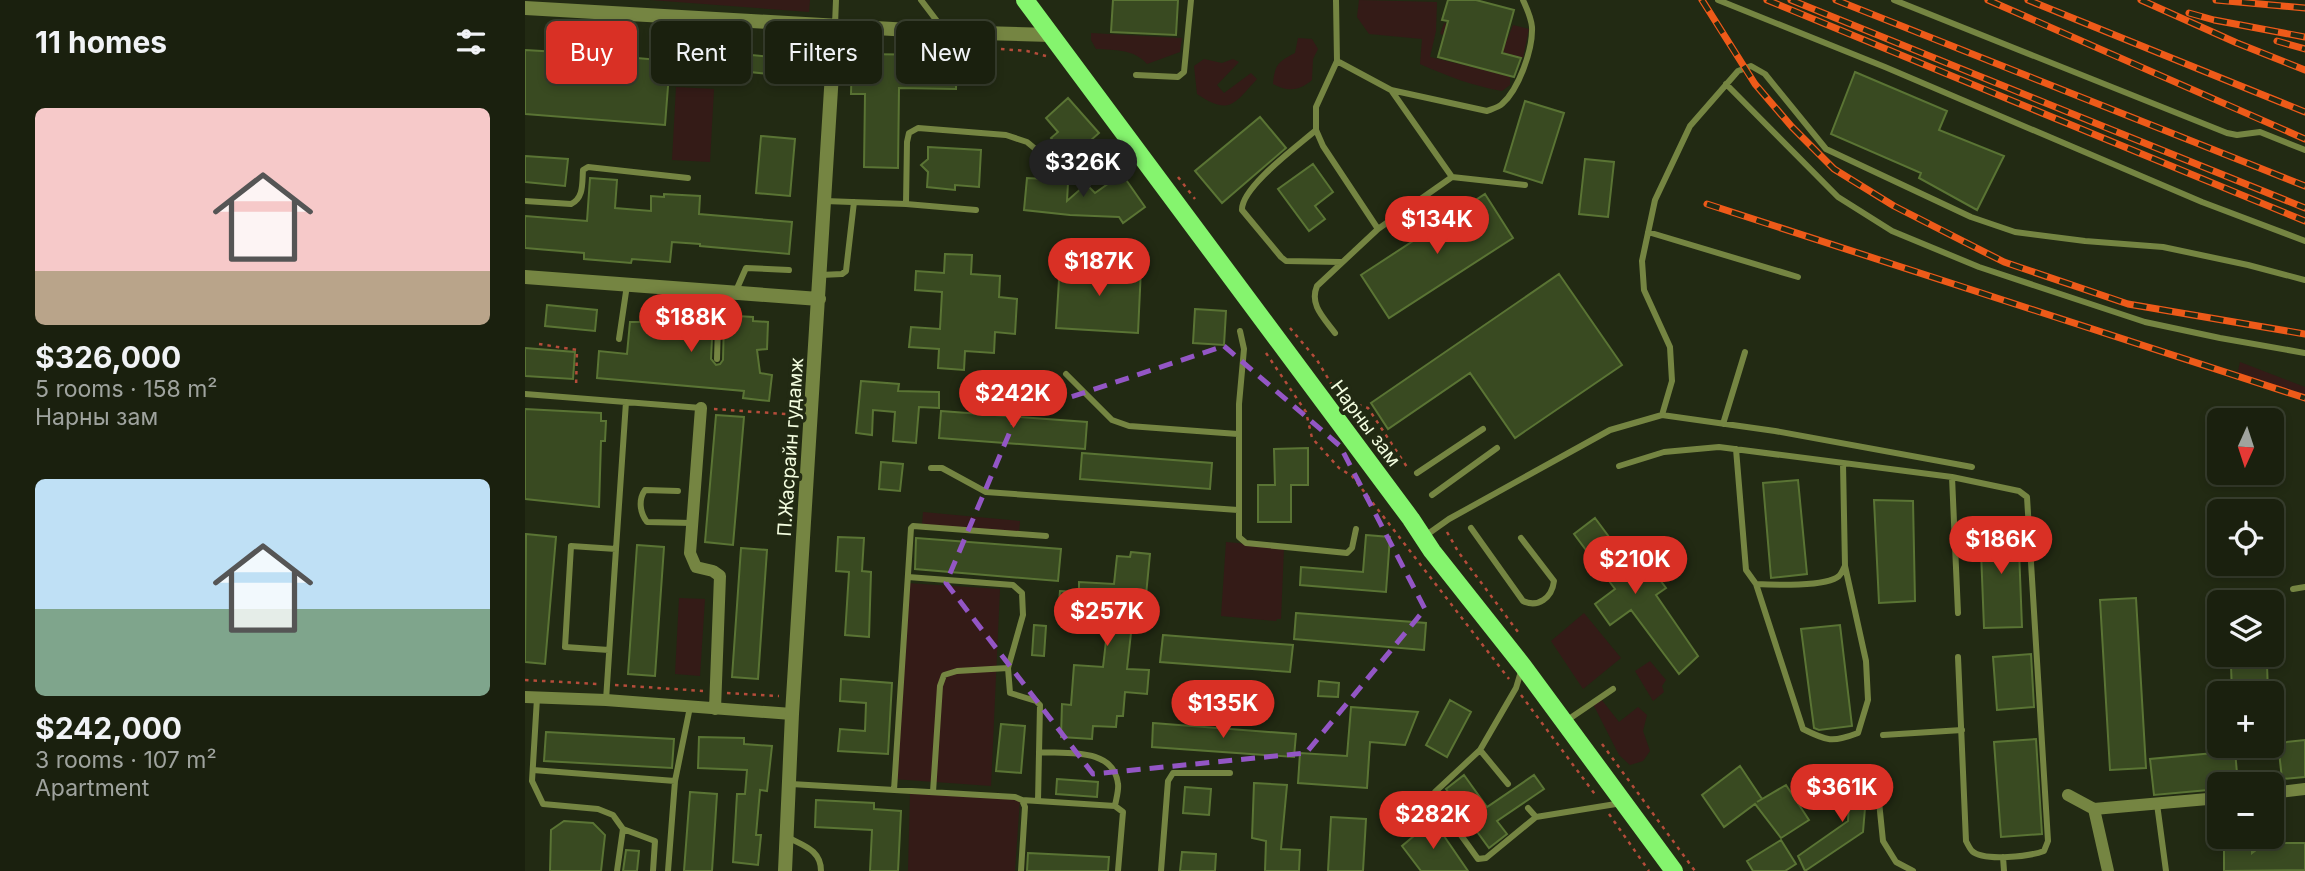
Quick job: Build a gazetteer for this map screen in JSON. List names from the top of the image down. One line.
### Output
{"streets":{"main road":["Нарны зам"],"street":["П.Жасрайн гудамж"]},"north":"bottom","page":{"heading":"11 homes","chip":["Buy","Rent","Filters","New"],"list":[{"name":"$326,000","note":"5 rooms · 158 m² · Нарны зам"},{"name":"$242,000","note":"3 rooms · 107 m² · Apartment"}],"price":["$326K","$134K","$187K","$188K","$242K","$186K","$210K","$257K","$135K","$361K","$282K"],"map_buttons":["+","−"]}}
